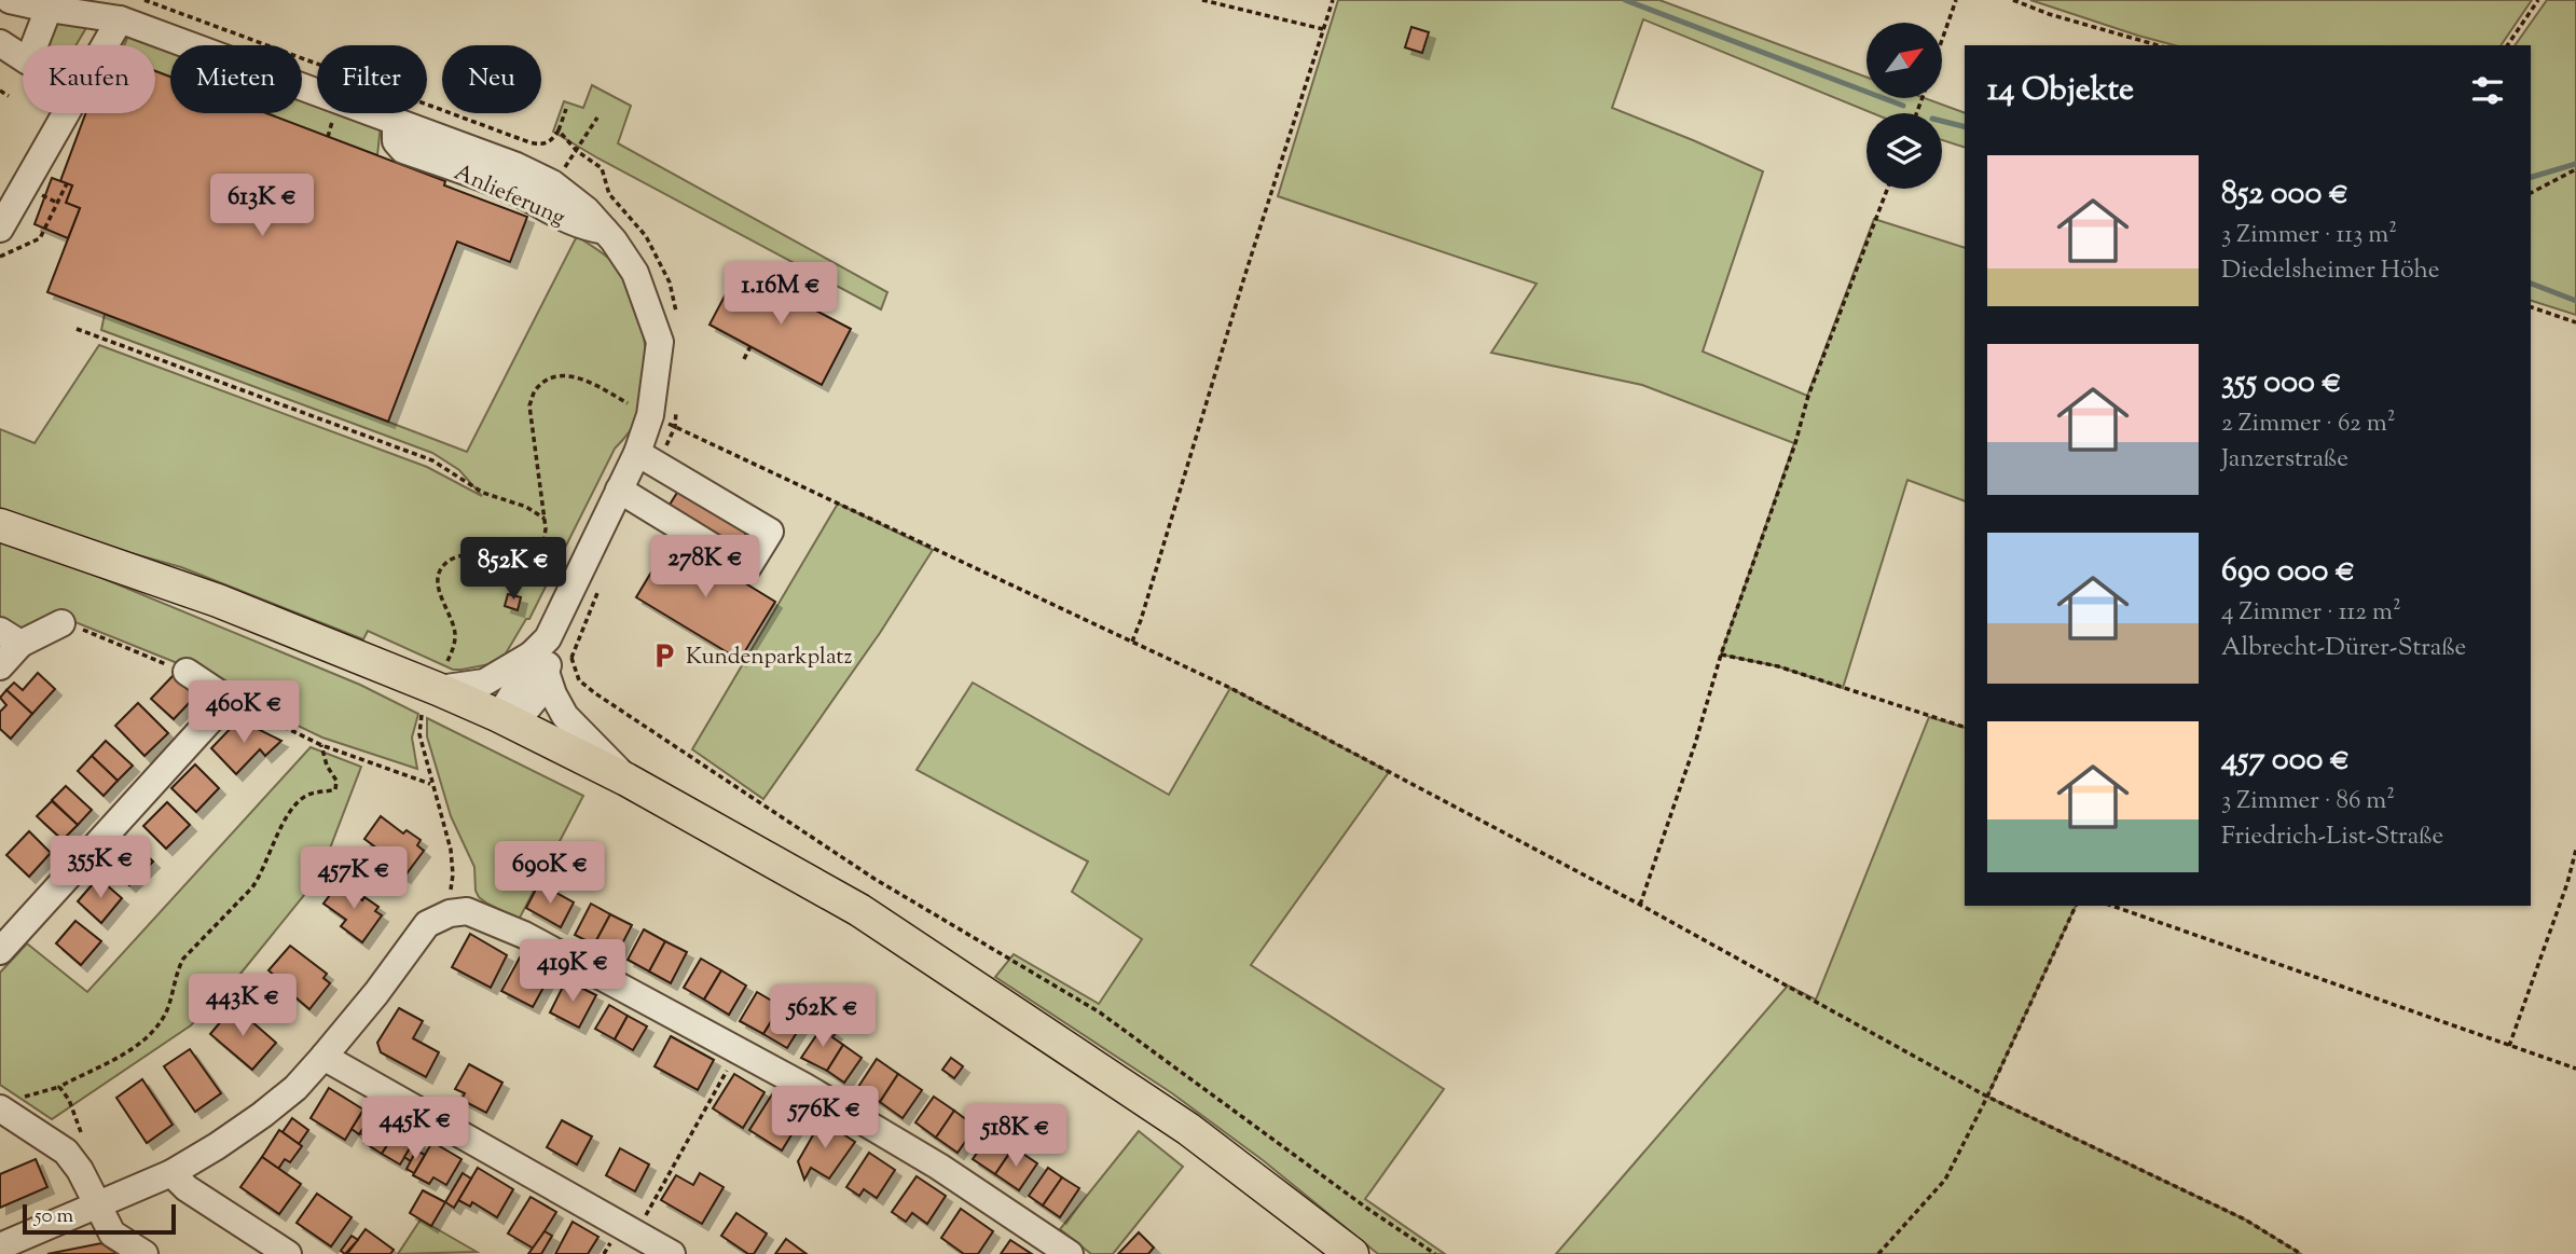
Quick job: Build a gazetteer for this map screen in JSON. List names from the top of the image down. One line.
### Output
{"streets":{"street":["Anlieferung"]},"places":{"parking":["Kundenparkplatz"]},"scale_bar":"50 m","north":"top right","page":{"chip":["Kaufen","Mieten","Filter","Neu"],"heading":"14 Objekte","list":[{"name":"852 000 €","note":"3 Zimmer · 113 m² · Diedelsheimer Höhe"},{"name":"355 000 €","note":"2 Zimmer · 62 m² · Janzerstraße"},{"name":"690 000 €","note":"4 Zimmer · 112 m² · Albrecht-Dürer-Straße"},{"name":"457 000 €","note":"3 Zimmer · 86 m² · Friedrich-List-Straße"}],"price":["613K €","1.16M €","278K €","852K €","460K €","355K €","690K €","457K €","419K €","443K €","562K €","576K €","445K €","518K €"],"scale":"50 m"}}
